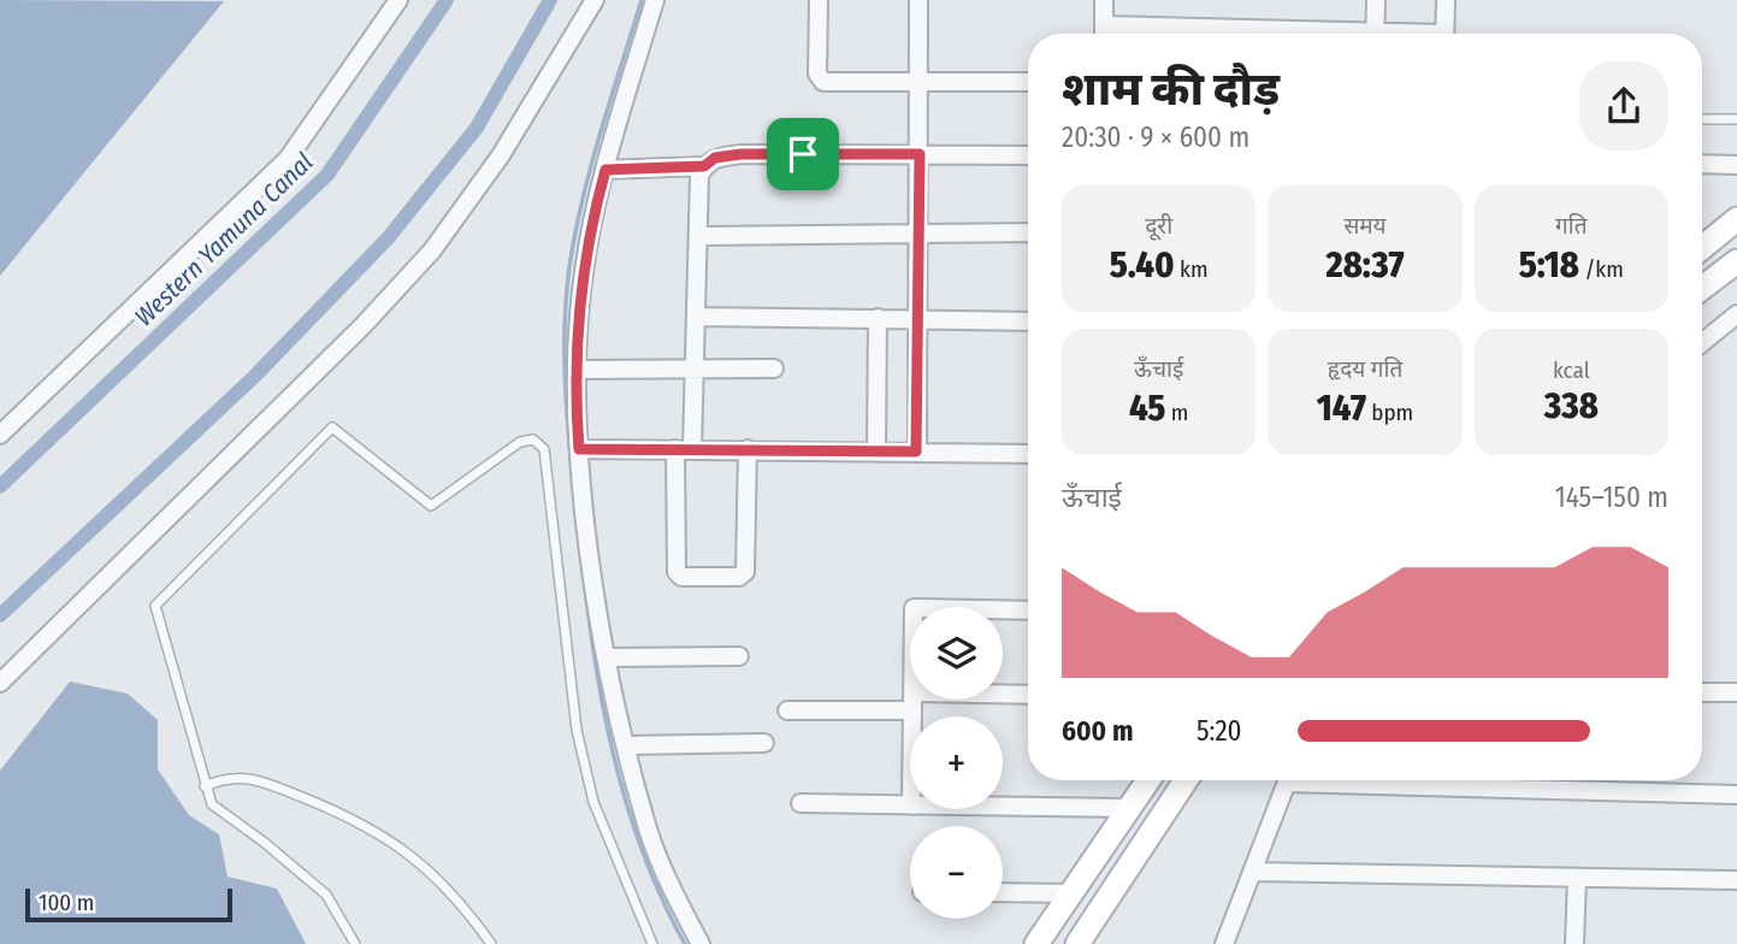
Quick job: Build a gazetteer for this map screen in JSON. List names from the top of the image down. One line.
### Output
{"water":["Western Yamuna Canal"],"scale_bar":"100 m","page":{"heading":["शाम की दौड़","20:30 · 9 × 600 m"],"stats":[["दूरी","5.40 km"],["समय","28:37"],["गति","5:18 /km"],["ऊँचाई","45 m"],["हृदय गति","147 bpm"],["kcal","338"]],"chart":["ऊँचाई","145–150 m"],"map_buttons":["+","−"],"list":[{"name":"600 m","note":"5:20"}],"scale":"100 m"}}
